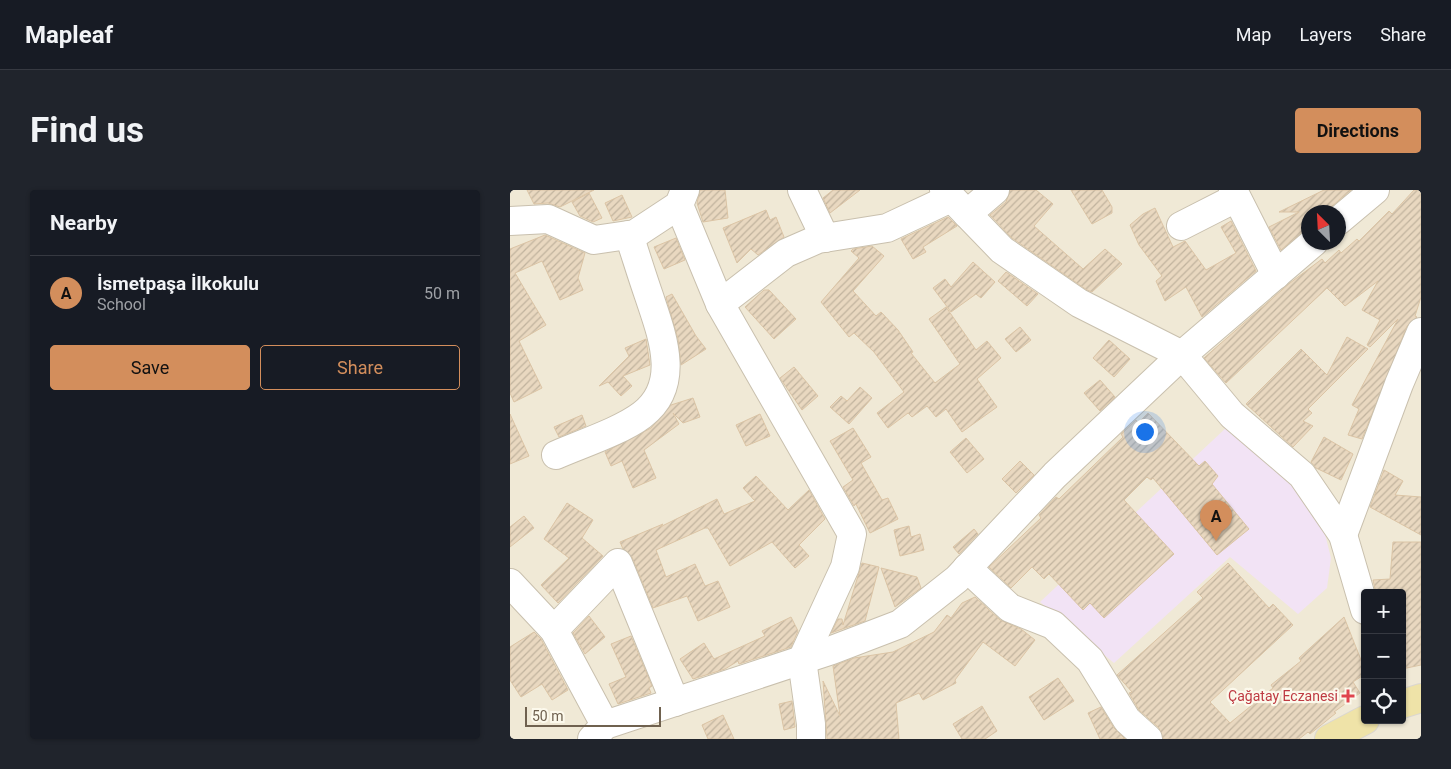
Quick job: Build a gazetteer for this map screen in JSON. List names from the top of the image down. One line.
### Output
{"places":{"health":["Çağatay Eczanesi"]},"scale_bar":"50 m","north":"top left","page":{"header":"Mapleaf","nav":["Map","Layers","Share"],"buttons":["Directions",["Save","Share"]],"title":"Find us","heading":"Nearby","list":[{"mark":"A","name":"İsmetpaşa İlkokulu","note":"School","value":"50 m"}],"pins":"A","map_buttons":["+","−"],"scale":"50 m"}}
